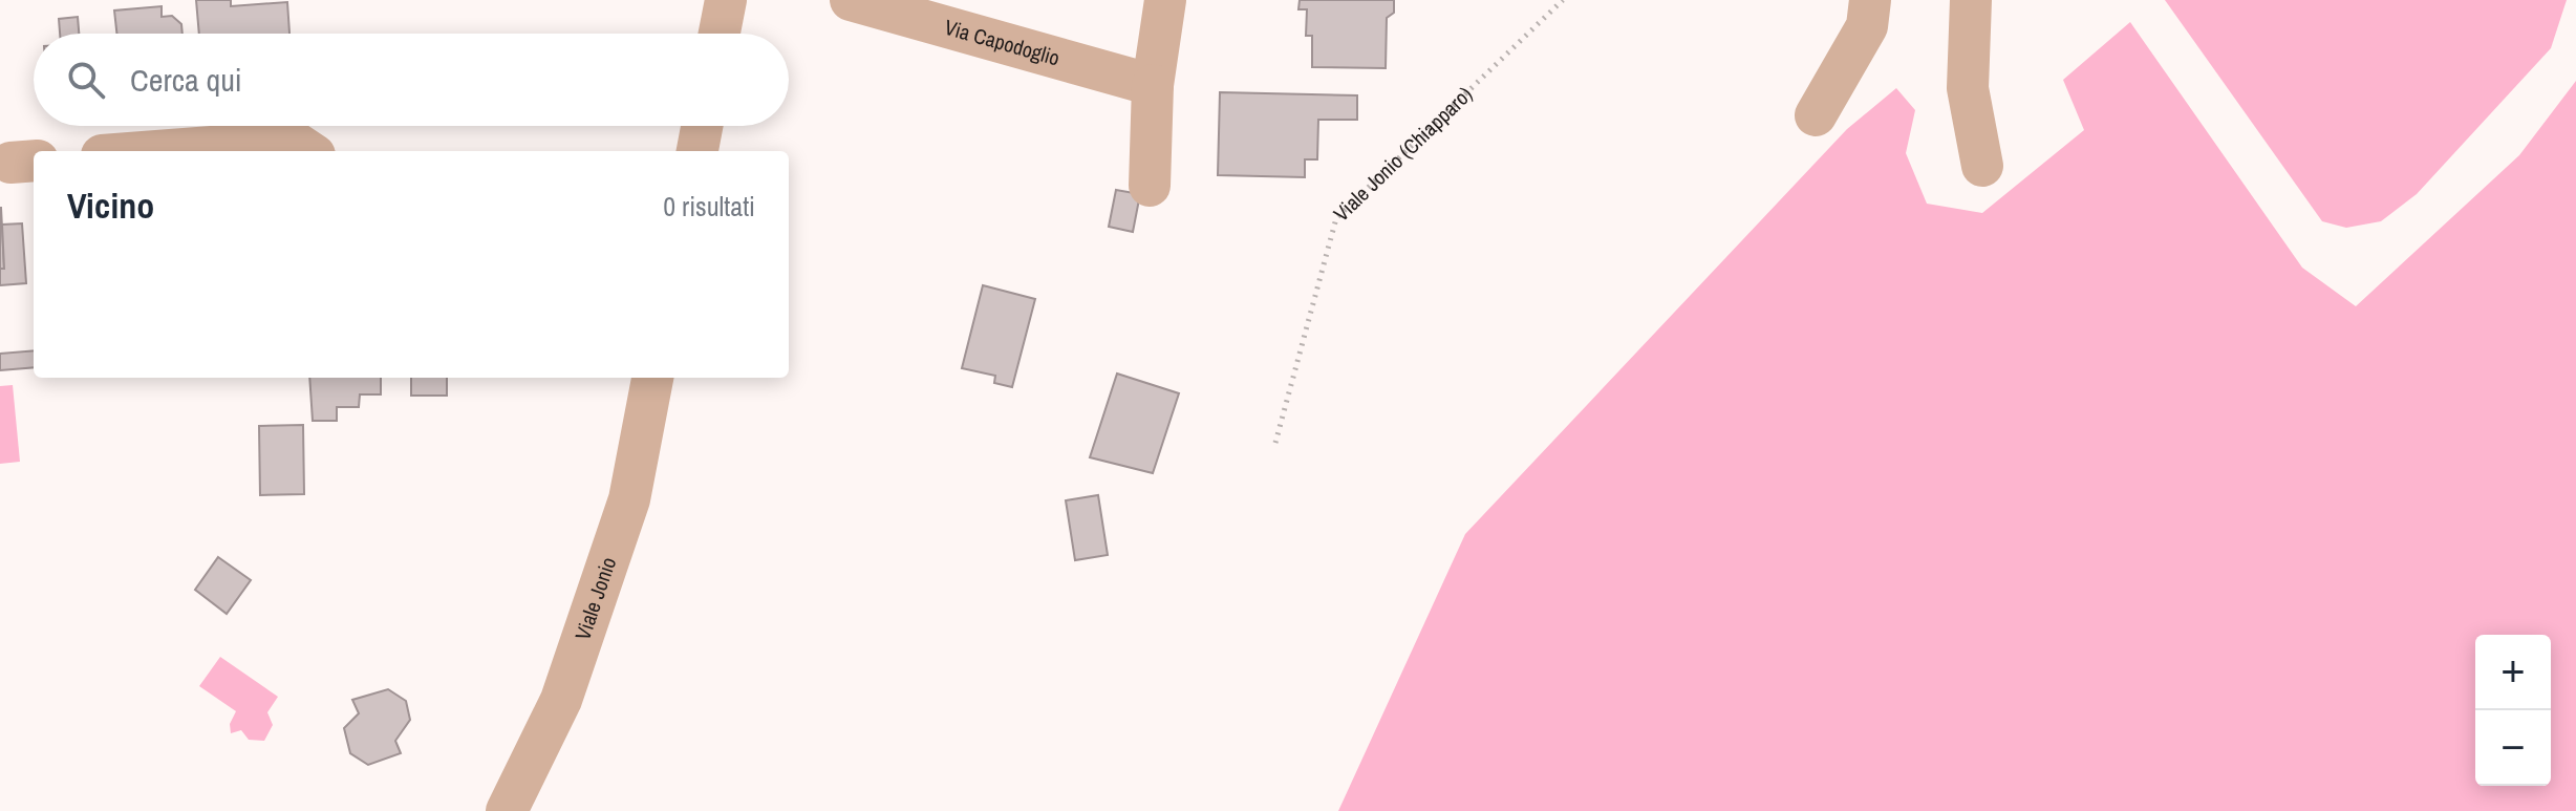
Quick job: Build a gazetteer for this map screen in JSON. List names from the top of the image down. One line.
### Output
{"streets":{"street":["Via Capodoglio","Viale Jonio"],"path":["Viale Jonio (Chiapparo)"]},"page":{"search":"Cerca qui","heading":["Vicino","0 risultati"],"map_buttons":["+","−"]}}
